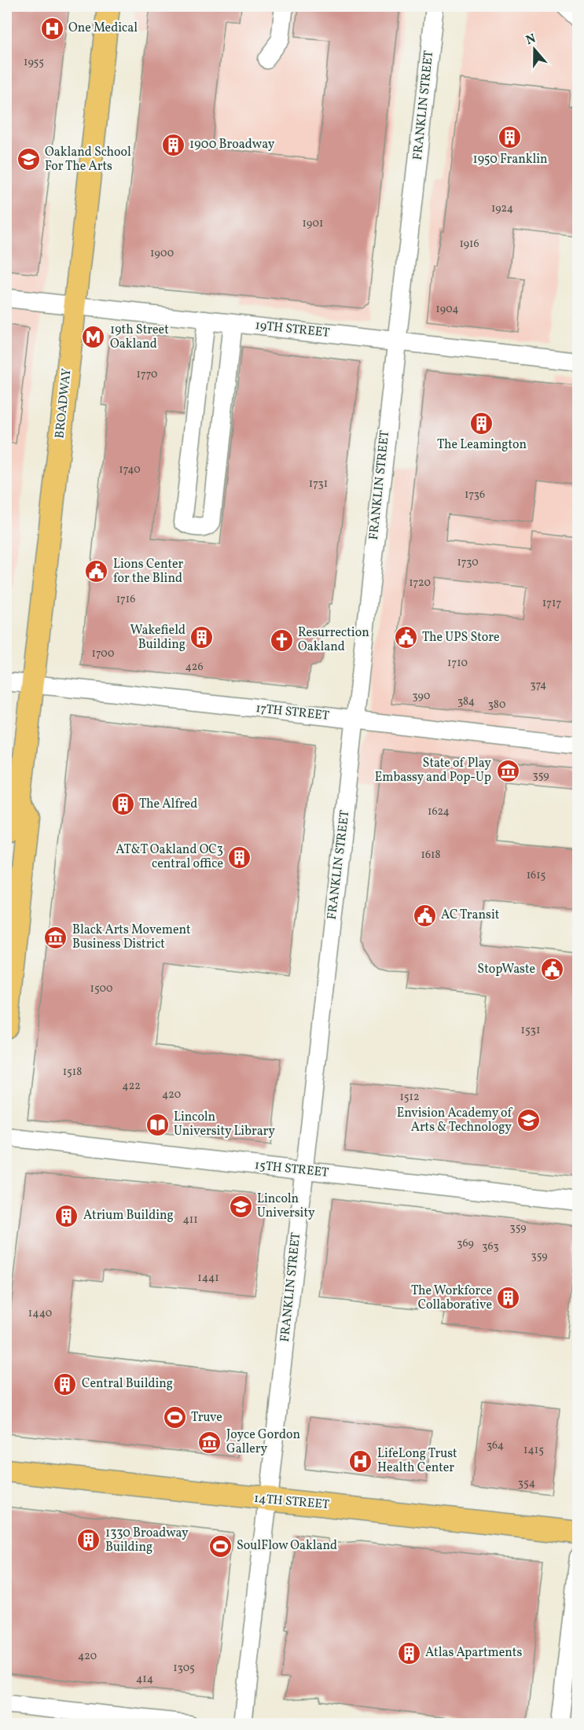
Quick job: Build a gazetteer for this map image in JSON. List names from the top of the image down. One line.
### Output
{"streets":{"main road":["BROADWAY","14TH STREET"],"street":["FRANKLIN STREET","19TH STREET","17TH STREET","15TH STREET"]},"crossings":[["FRANKLIN STREET","19TH STREET"],["FRANKLIN STREET","17TH STREET"],["FRANKLIN STREET","15TH STREET"],["FRANKLIN STREET","14TH STREET"],["19TH STREET","BROADWAY"],["BROADWAY","17TH STREET"]],"places":{"hospital":["One Medical","LifeLong Trust Health Center"],"building":["1950 Franklin","1900 Broadway","The Leamington","Wakefield Building","The Alfred","AT&T Oakland OC3 central office","Atrium Building","The Workforce Collaborative","Central Building","1330 Broadway Building","Atlas Apartments"],"school or university":["Oakland School For The Arts","Envision Academy of Arts & Technology","Lincoln University"],"metro station":["19th Street Oakland"],"public building":["Lions Center for the Blind","The UPS Store","AC Transit","StopWaste"],"church":["Resurrection Oakland"],"museum":["State of Play Embassy and Pop-Up","Black Arts Movement Business District","Joyce Gordon Gallery"],"library":["Lincoln University Library"],"sports":["Truve","SoulFlow Oakland"]},"house_numbers":["1955","1924","1901","1916","1900","1904","1770","1740","1731","1736","1730","1720","1716","1717","1700","1710","426","374","390","384","380","359","1624","1618","1615","1500","1531","1518","422","420","1512","411","359","369","363","359","1441","1440","364","1415","354","420","1305","414"],"north":"top"}
